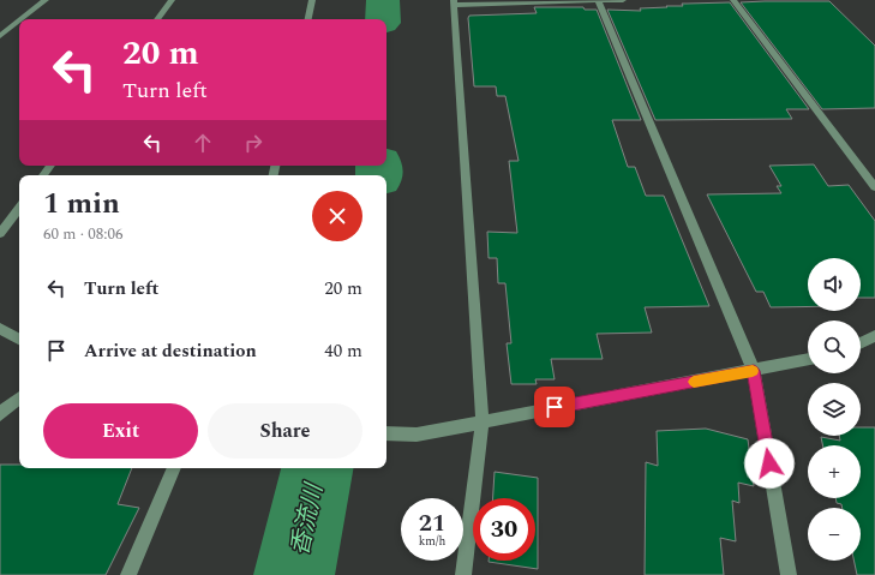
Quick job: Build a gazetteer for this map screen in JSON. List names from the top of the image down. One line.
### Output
{"water":["香流川"],"page":{"turn":["20 m","Turn left"],"heading":["1 min","60 m · 08:06"],"list":[{"name":"Turn left","value":"20 m"},{"name":"Arrive at destination","value":"40 m"}],"map_buttons":["+","−"],"buttons":["Exit","Share"],"speed":"21 km/h","limit":"30"}}
